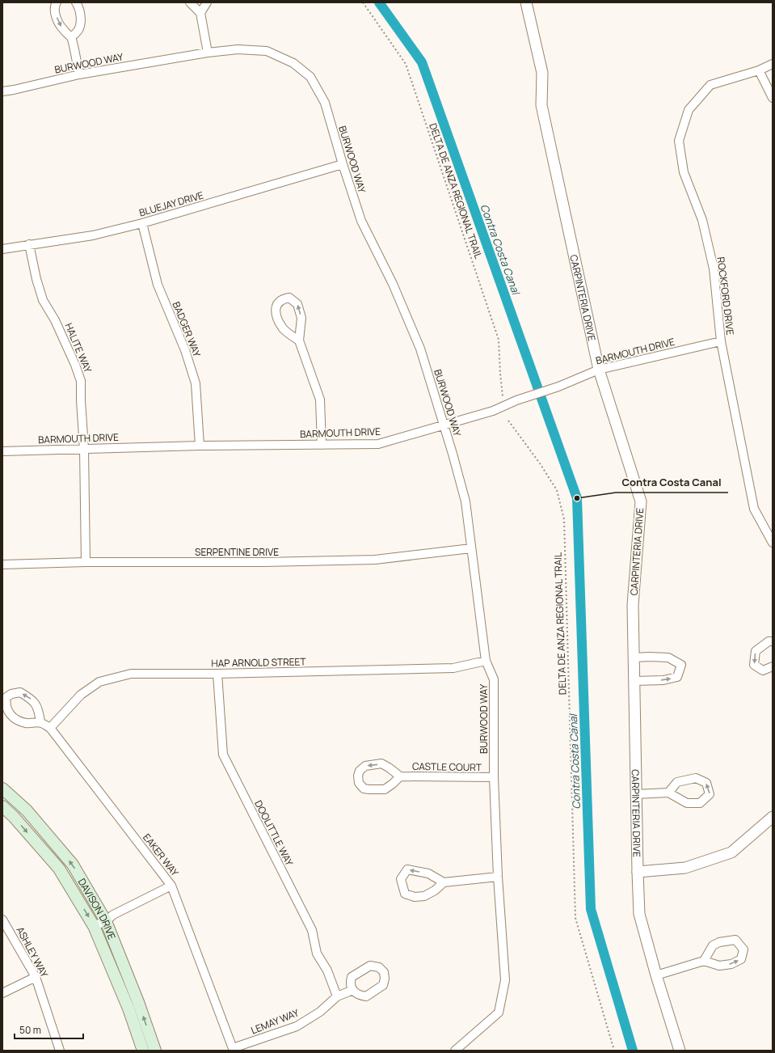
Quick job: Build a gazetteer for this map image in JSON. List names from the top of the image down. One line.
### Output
{"streets":{"main road":["DAVISON DRIVE"],"street":["BURWOOD WAY","BLUEJAY DRIVE","ROCKFORD DRIVE","CARPINTERIA DRIVE","BADGER WAY","HALITE WAY","BARMOUTH DRIVE","SERPENTINE DRIVE","HAP ARNOLD STREET","CASTLE COURT","DOOLITTLE WAY","EAKER WAY","ASHLEY WAY","LEMAY WAY"],"path":["DELTA DE ANZA REGIONAL TRAIL"]},"crossings":[["BURWOOD WAY","BLUEJAY DRIVE"],["BURWOOD WAY","BARMOUTH DRIVE"],["BURWOOD WAY","SERPENTINE DRIVE"],["BURWOOD WAY","HAP ARNOLD STREET"],["BURWOOD WAY","CASTLE COURT"],["BLUEJAY DRIVE","BADGER WAY"],["BLUEJAY DRIVE","HALITE WAY"],["ROCKFORD DRIVE","BARMOUTH DRIVE"],["CARPINTERIA DRIVE","BARMOUTH DRIVE"],["BADGER WAY","BARMOUTH DRIVE"],["HALITE WAY","BARMOUTH DRIVE"],["HALITE WAY","SERPENTINE DRIVE"],["HAP ARNOLD STREET","DOOLITTLE WAY"],["HAP ARNOLD STREET","EAKER WAY"],["DOOLITTLE WAY","LEMAY WAY"],["EAKER WAY","LEMAY WAY"]],"water":["Contra Costa Canal"],"places":["Contra Costa Canal"],"scale_bar":"50 m"}
